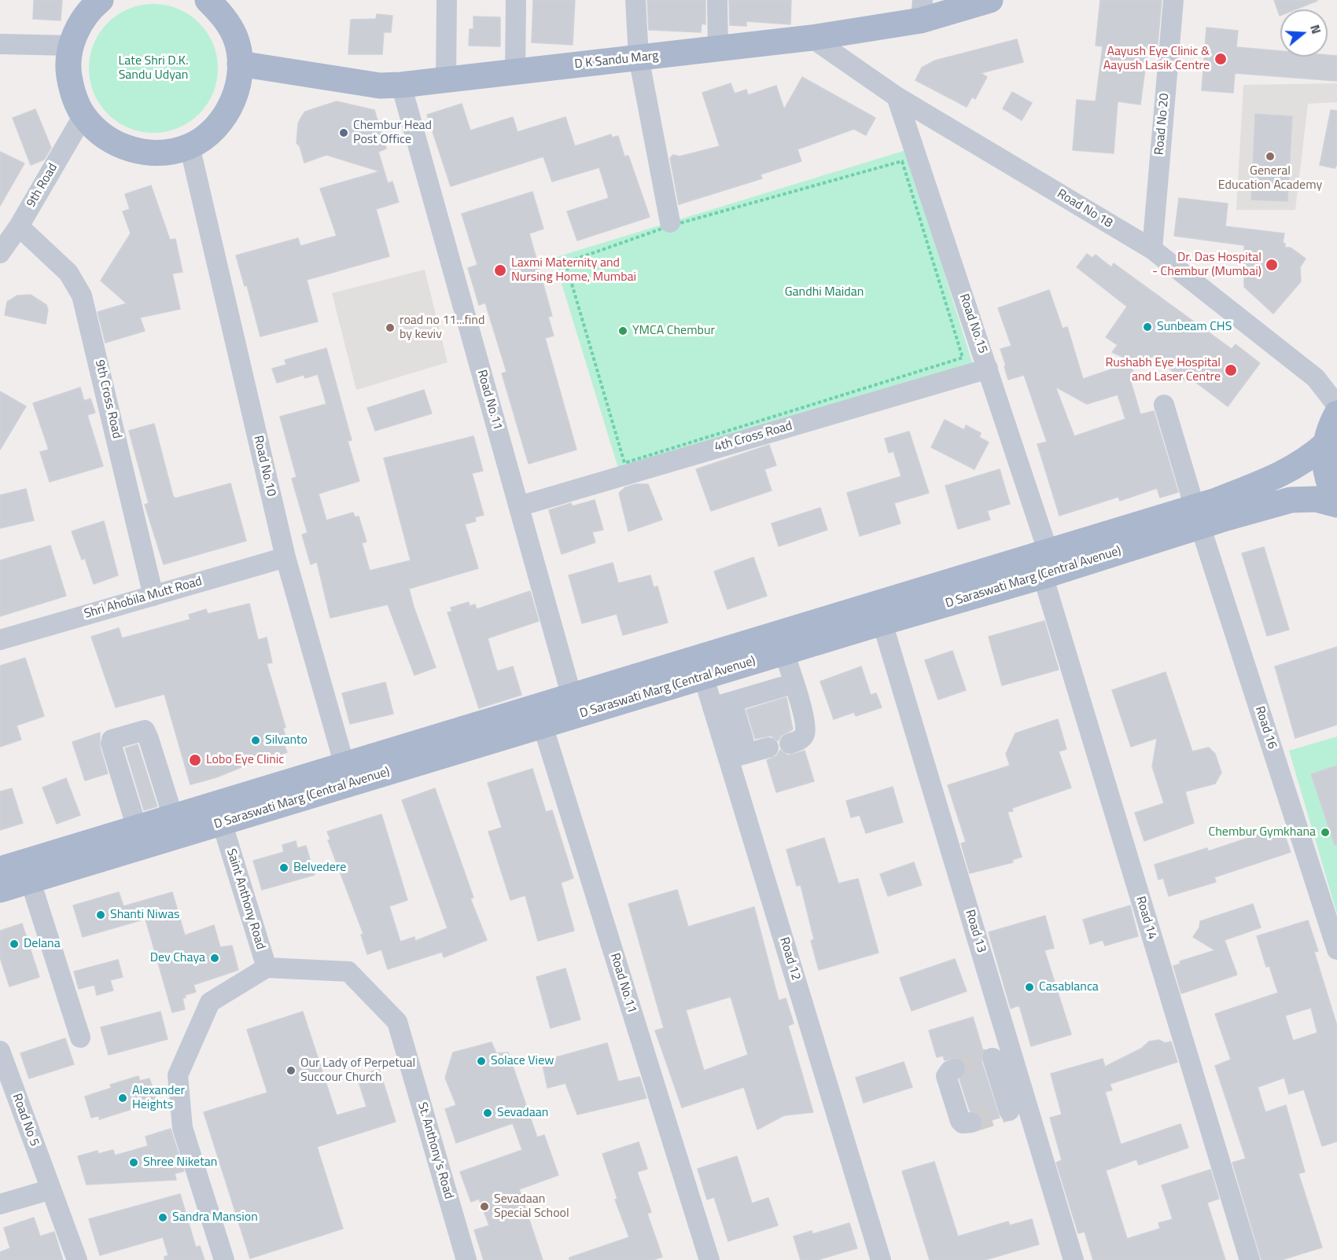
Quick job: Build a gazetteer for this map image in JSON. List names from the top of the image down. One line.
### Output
{"streets":{"main road":["D K Sandu Marg","D Saraswati Marg (Central Avenue)"],"street":["Road No 20","9th Road","Road No 18","Road No.15","9th Cross Road","Road No.11","4th Cross Road","Road No.10","Shri Ahobila Mutt Road","Road 16","Saint Anthony Road","Road 14","Road 13","Road 12","Road No 5","St. Anthony's Road"]},"crossings":[["D K Sandu Marg","Road No 18"],["D K Sandu Marg","Road No.11"],["Road No 20","Road No 18"],["9th Road","9th Cross Road"],["Road No 18","Road No.15"],["Road No.15","4th Cross Road"],["Road No.15","D Saraswati Marg (Central Avenue)"],["Road No.15","Road 14"],["9th Cross Road","Shri Ahobila Mutt Road"],["Road No.11","4th Cross Road"],["Road No.11","D Saraswati Marg (Central Avenue)"],["Road No.10","D Saraswati Marg (Central Avenue)"],["Road No.10","Shri Ahobila Mutt Road"],["D Saraswati Marg (Central Avenue)","Road 16"],["D Saraswati Marg (Central Avenue)","Saint Anthony Road"],["D Saraswati Marg (Central Avenue)","Road 14"],["D Saraswati Marg (Central Avenue)","Road 13"],["D Saraswati Marg (Central Avenue)","Road 12"],["Saint Anthony Road","St. Anthony's Road"]],"parks":["Late Shri D.K. Sandu Udyan","Gandhi Maidan"],"places":["Aayush Eye Clinic & Aayush Lasik Centre","Chembur Head Post Office","General Education Academy","Dr. Das Hospital - Chembur (Mumbai)","Laxmi Maternity and Nursing Home, Mumbai","Sunbeam CHS","road no 11...find by keviv","YMCA Chembur","Rushabh Eye Hospital and Laser Centre","Silvanto","Lobo Eye Clinic","Chembur Gymkhana","Belvedere","Shanti Niwas","Delana","Dev Chaya","Casablanca","Solace View","Our Lady of Perpetual Succour Church","Alexander Heights","Sevadaan","Shree Niketan","Sevadaan Special School","Sandra Mansion"],"north":"right"}
